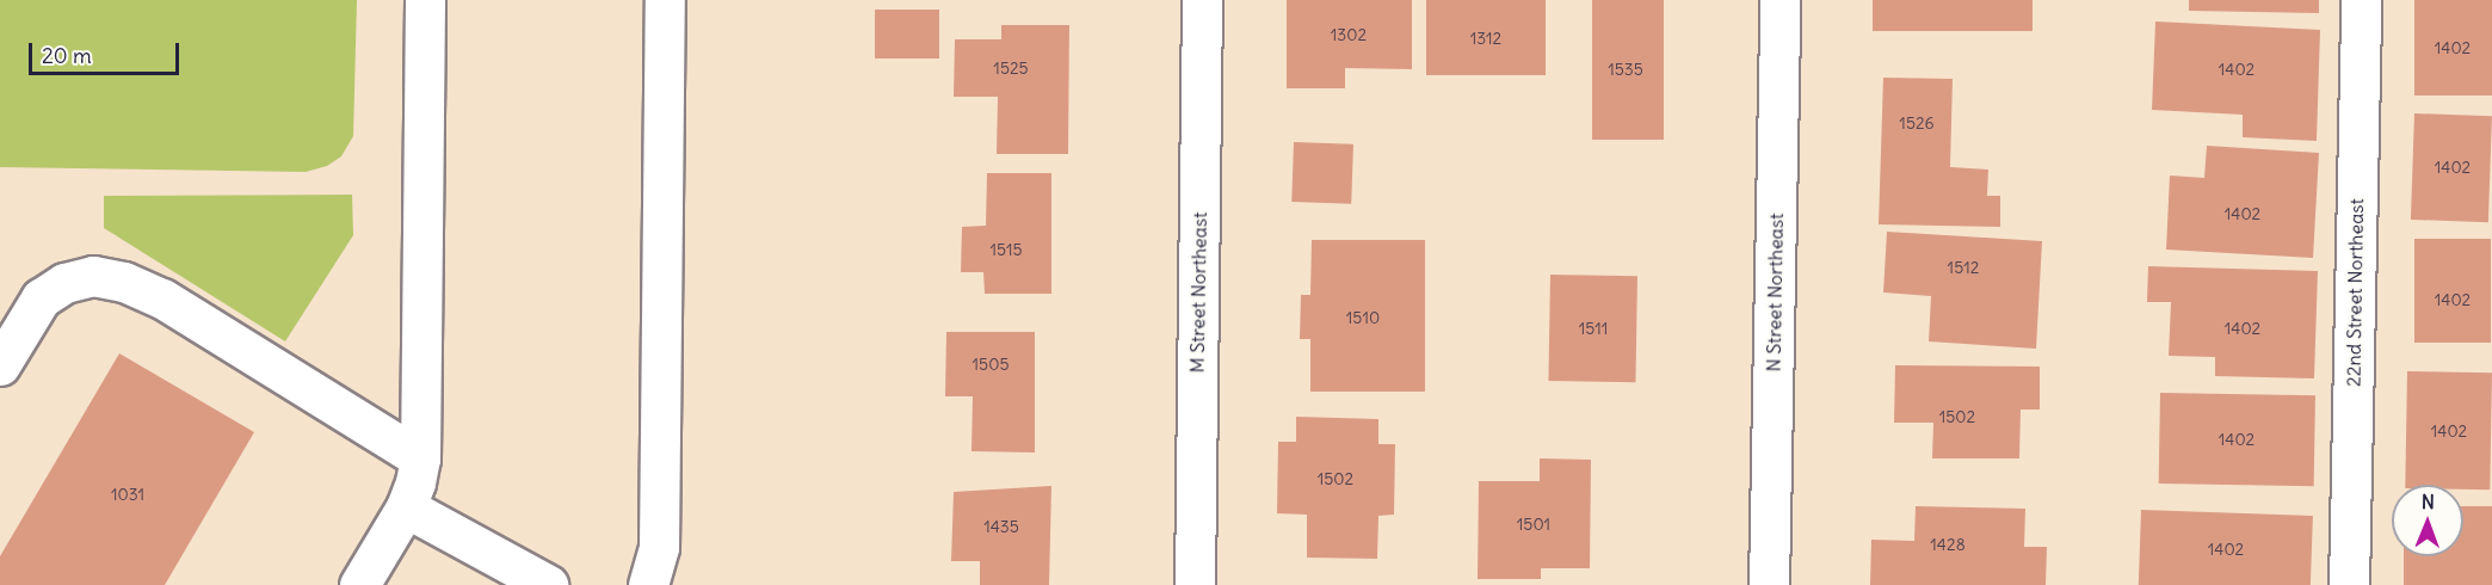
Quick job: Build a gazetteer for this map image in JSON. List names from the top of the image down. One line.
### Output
{"streets":{"street":["M Street Northeast","N Street Northeast","22nd Street Northeast"]},"house_numbers":["1302","1312","1402","1525","1535","1402","1526","1402","1402","1515","1512","1402","1510","1511","1402","1505","1502","1402","1402","1502","1031","1501","1435","1428","1402"],"scale_bar":"20 m","north":"top"}
